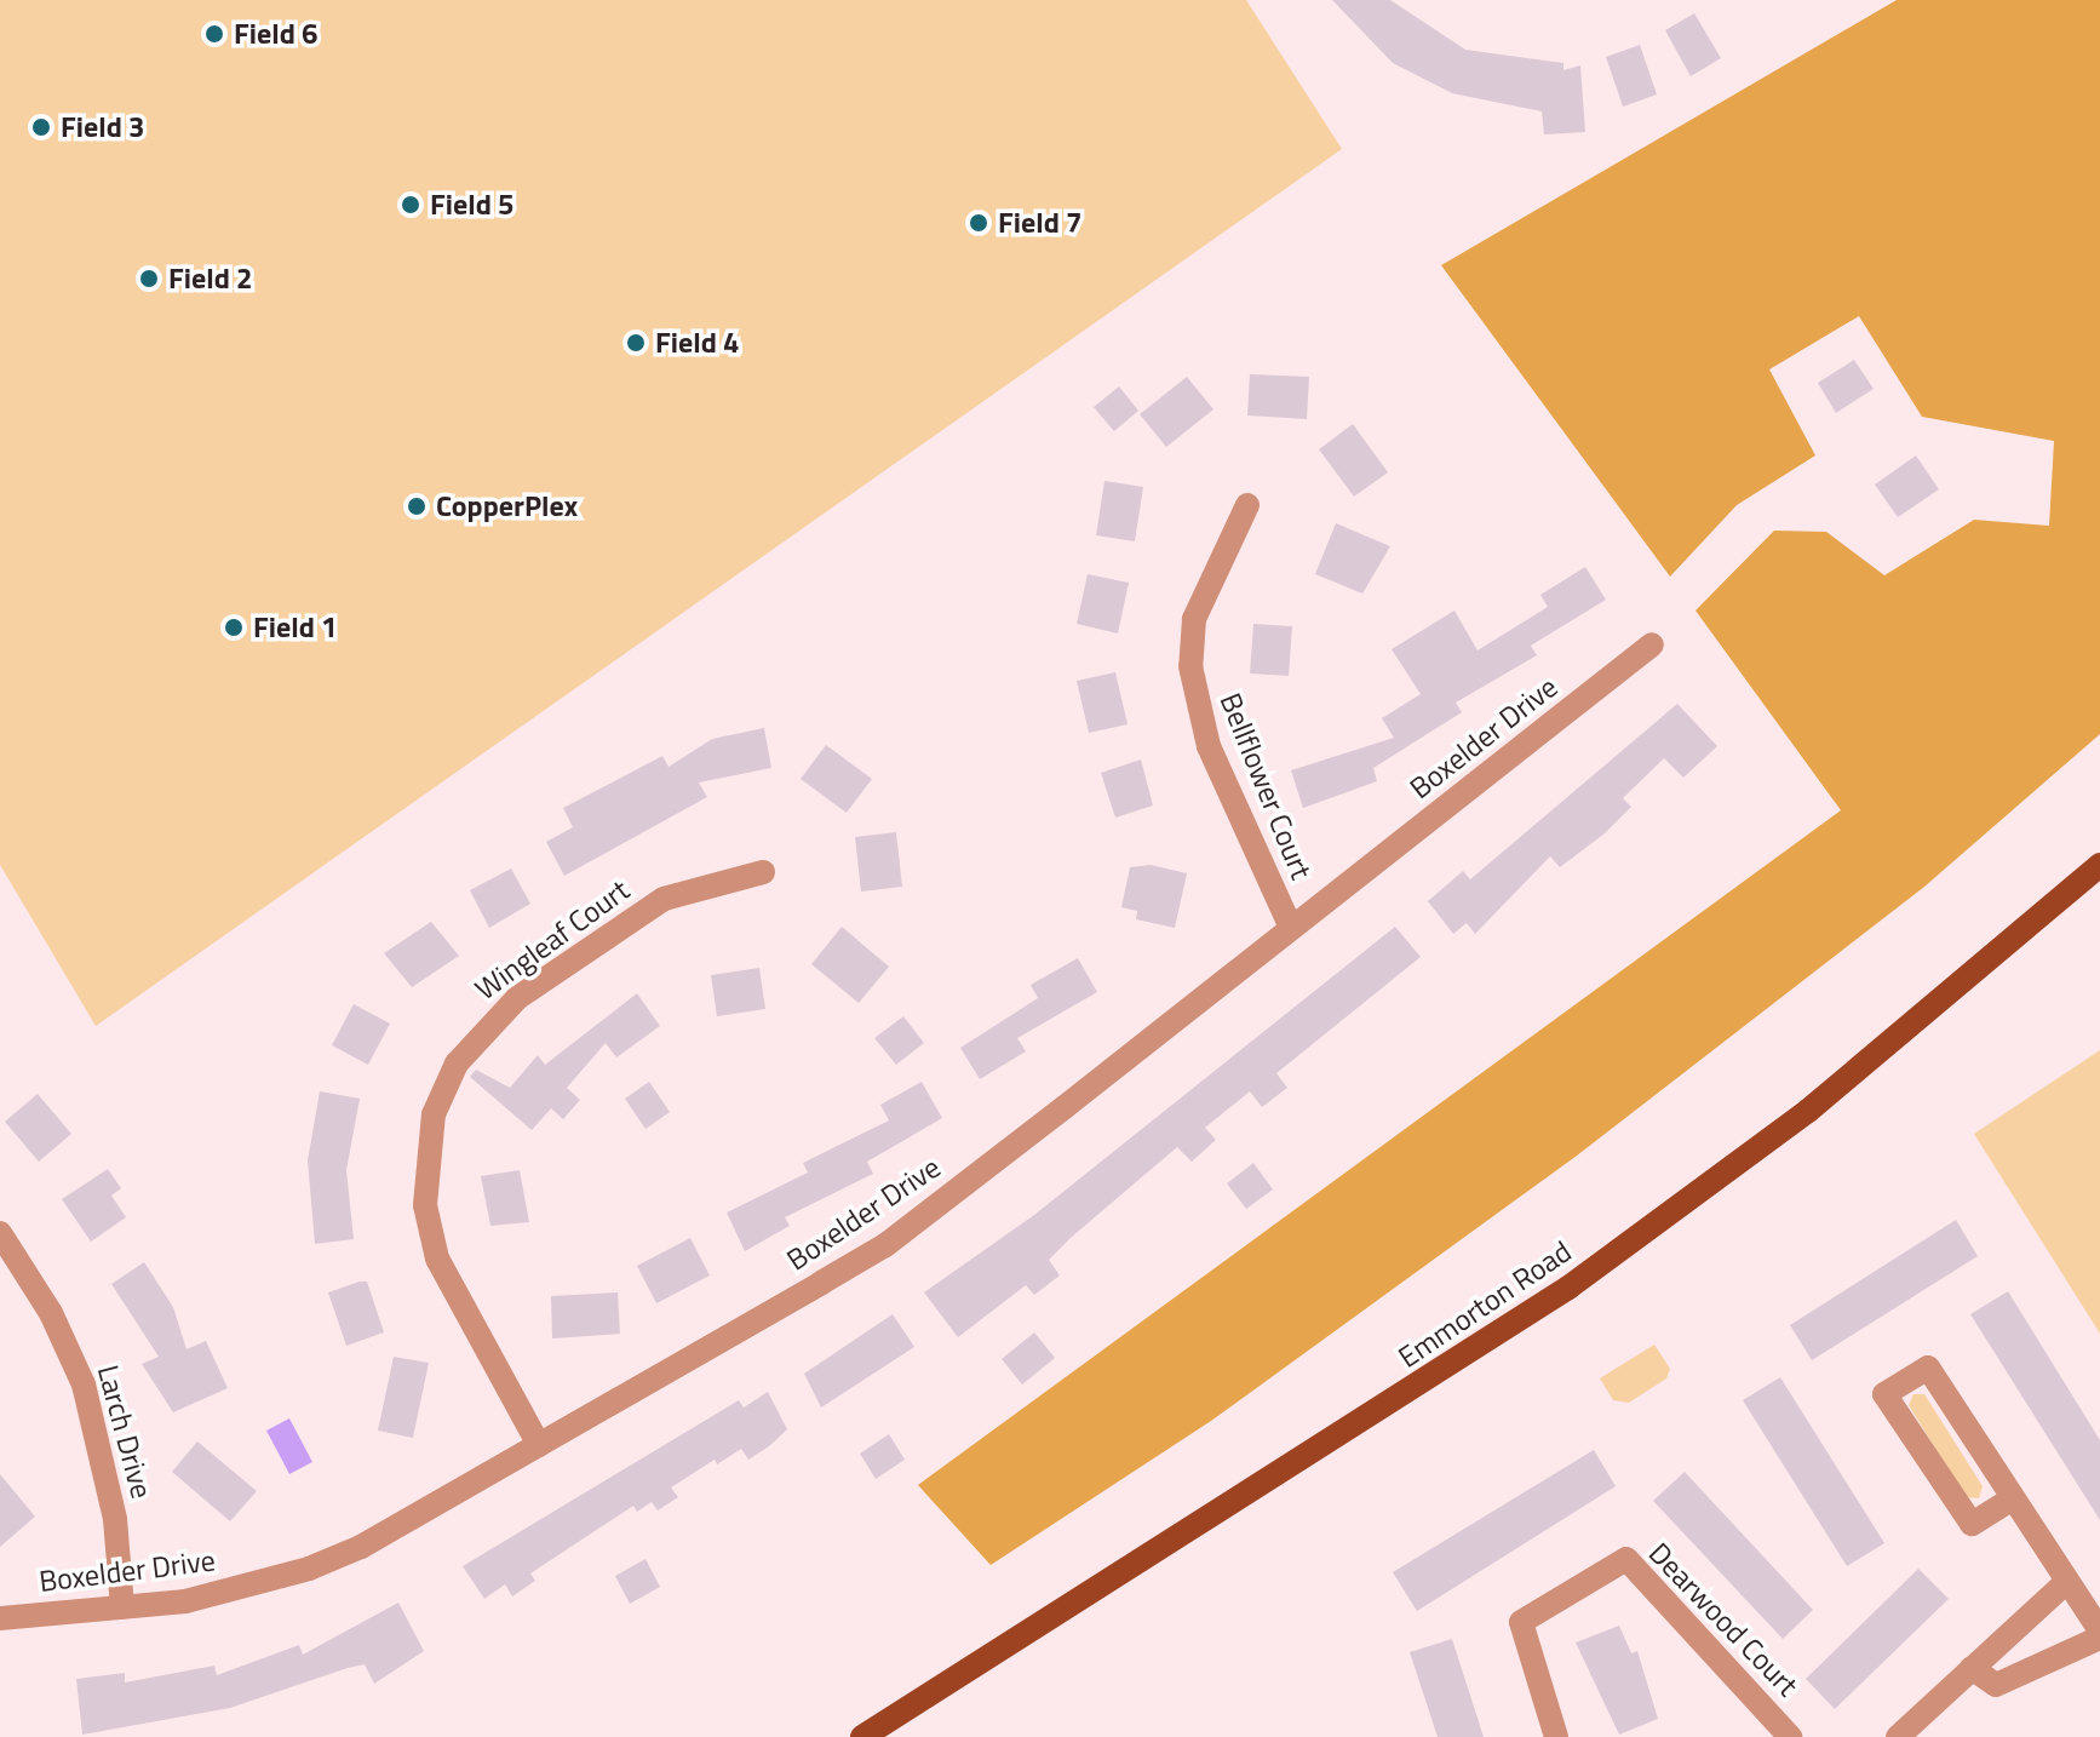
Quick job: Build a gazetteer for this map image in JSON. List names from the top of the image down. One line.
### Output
{"streets":{"main road":["Emmorton Road"],"street":["Boxelder Drive","Bellflower Court","Wingleaf Court","Larch Drive","Dearwood Court"]},"crossings":[["Boxelder Drive","Bellflower Court"],["Boxelder Drive","Wingleaf Court"],["Boxelder Drive","Larch Drive"]],"places":["Field 6","Field 3","Field 5","Field 7","Field 2","Field 4","CopperPlex","Field 1"]}
